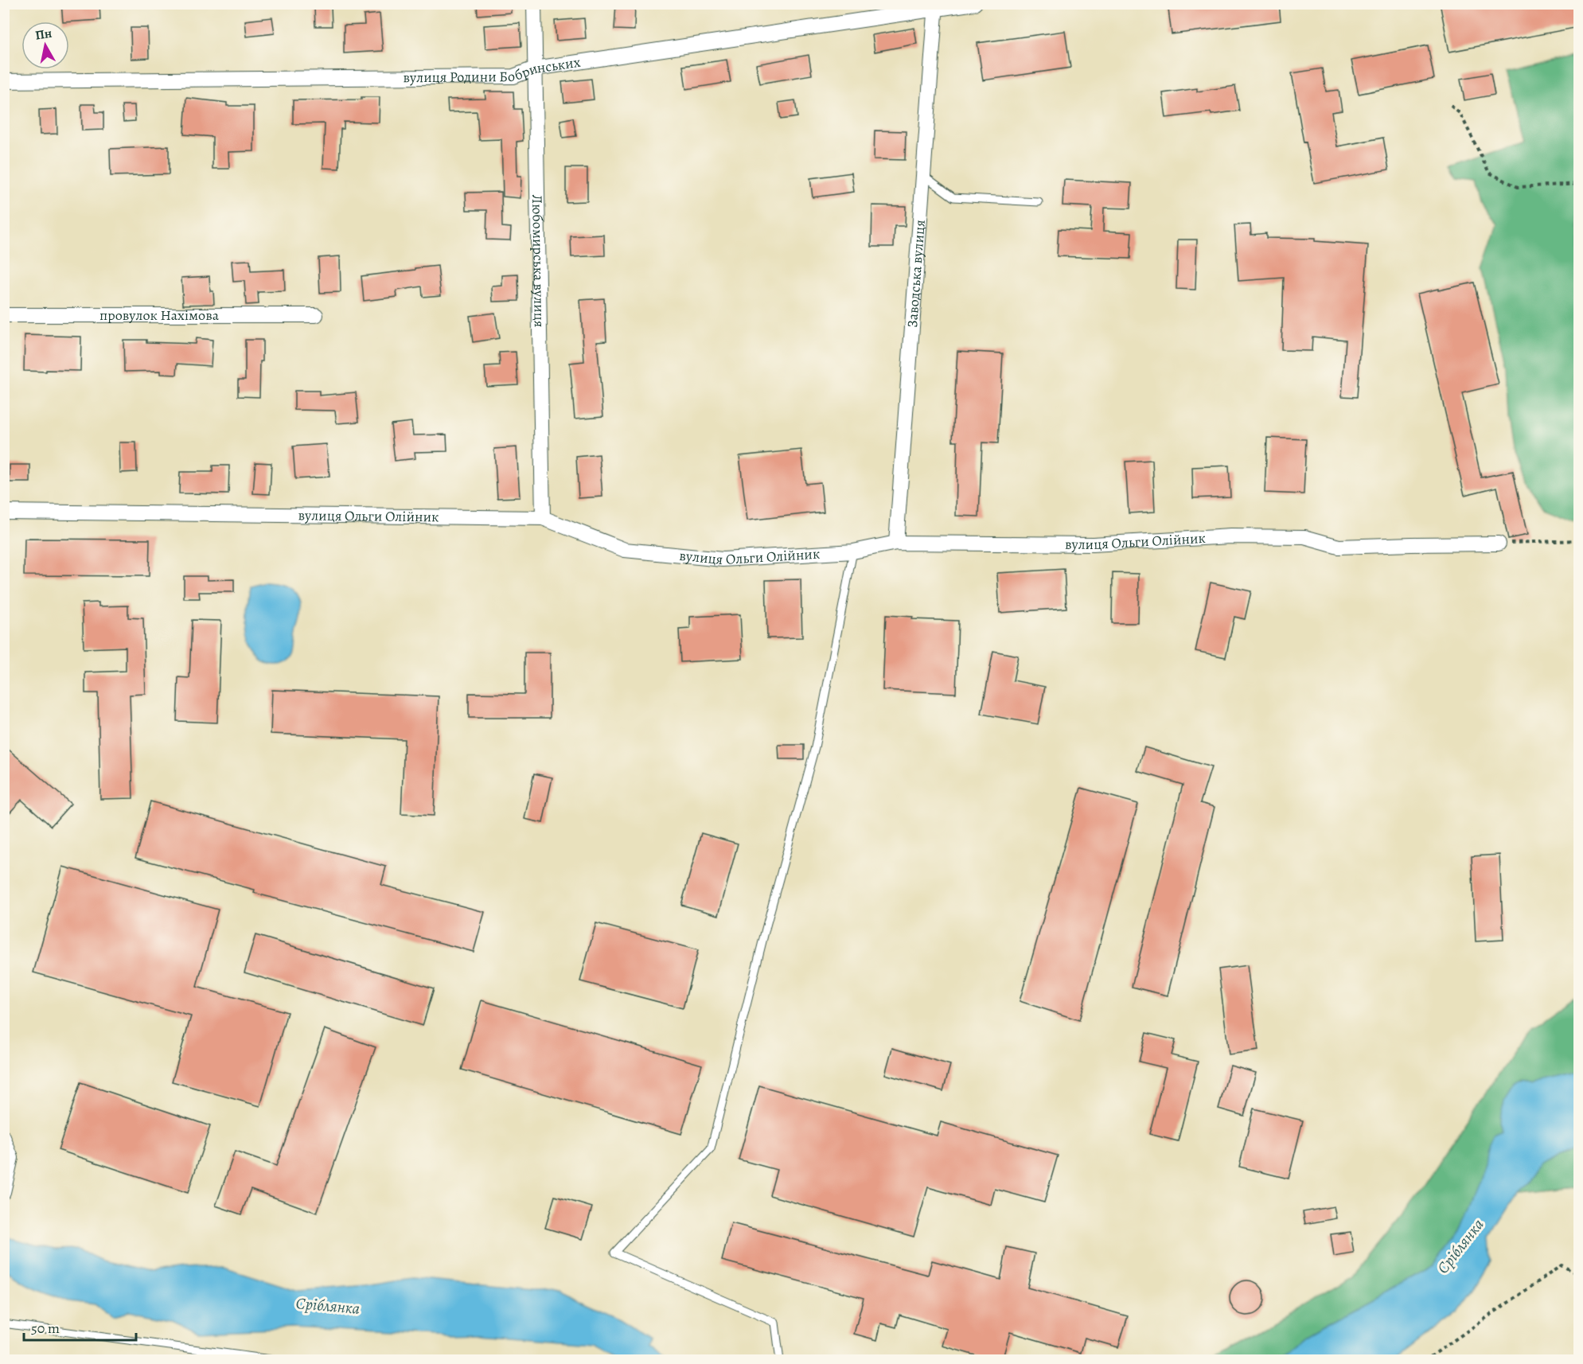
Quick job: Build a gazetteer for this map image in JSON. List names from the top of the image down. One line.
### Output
{"streets":{"street":["вулиця Родини Бобринських","Любомирська вулиця","Заводська вулиця","провулок Нахімова","вулиця Ольги Олійник"]},"crossings":[["вулиця Родини Бобринських","Любомирська вулиця"],["вулиця Родини Бобринських","Заводська вулиця"],["Любомирська вулиця","вулиця Ольги Олійник"],["Заводська вулиця","вулиця Ольги Олійник"]],"water":["Сріблянка"],"scale_bar":"50 m","north":"top"}
